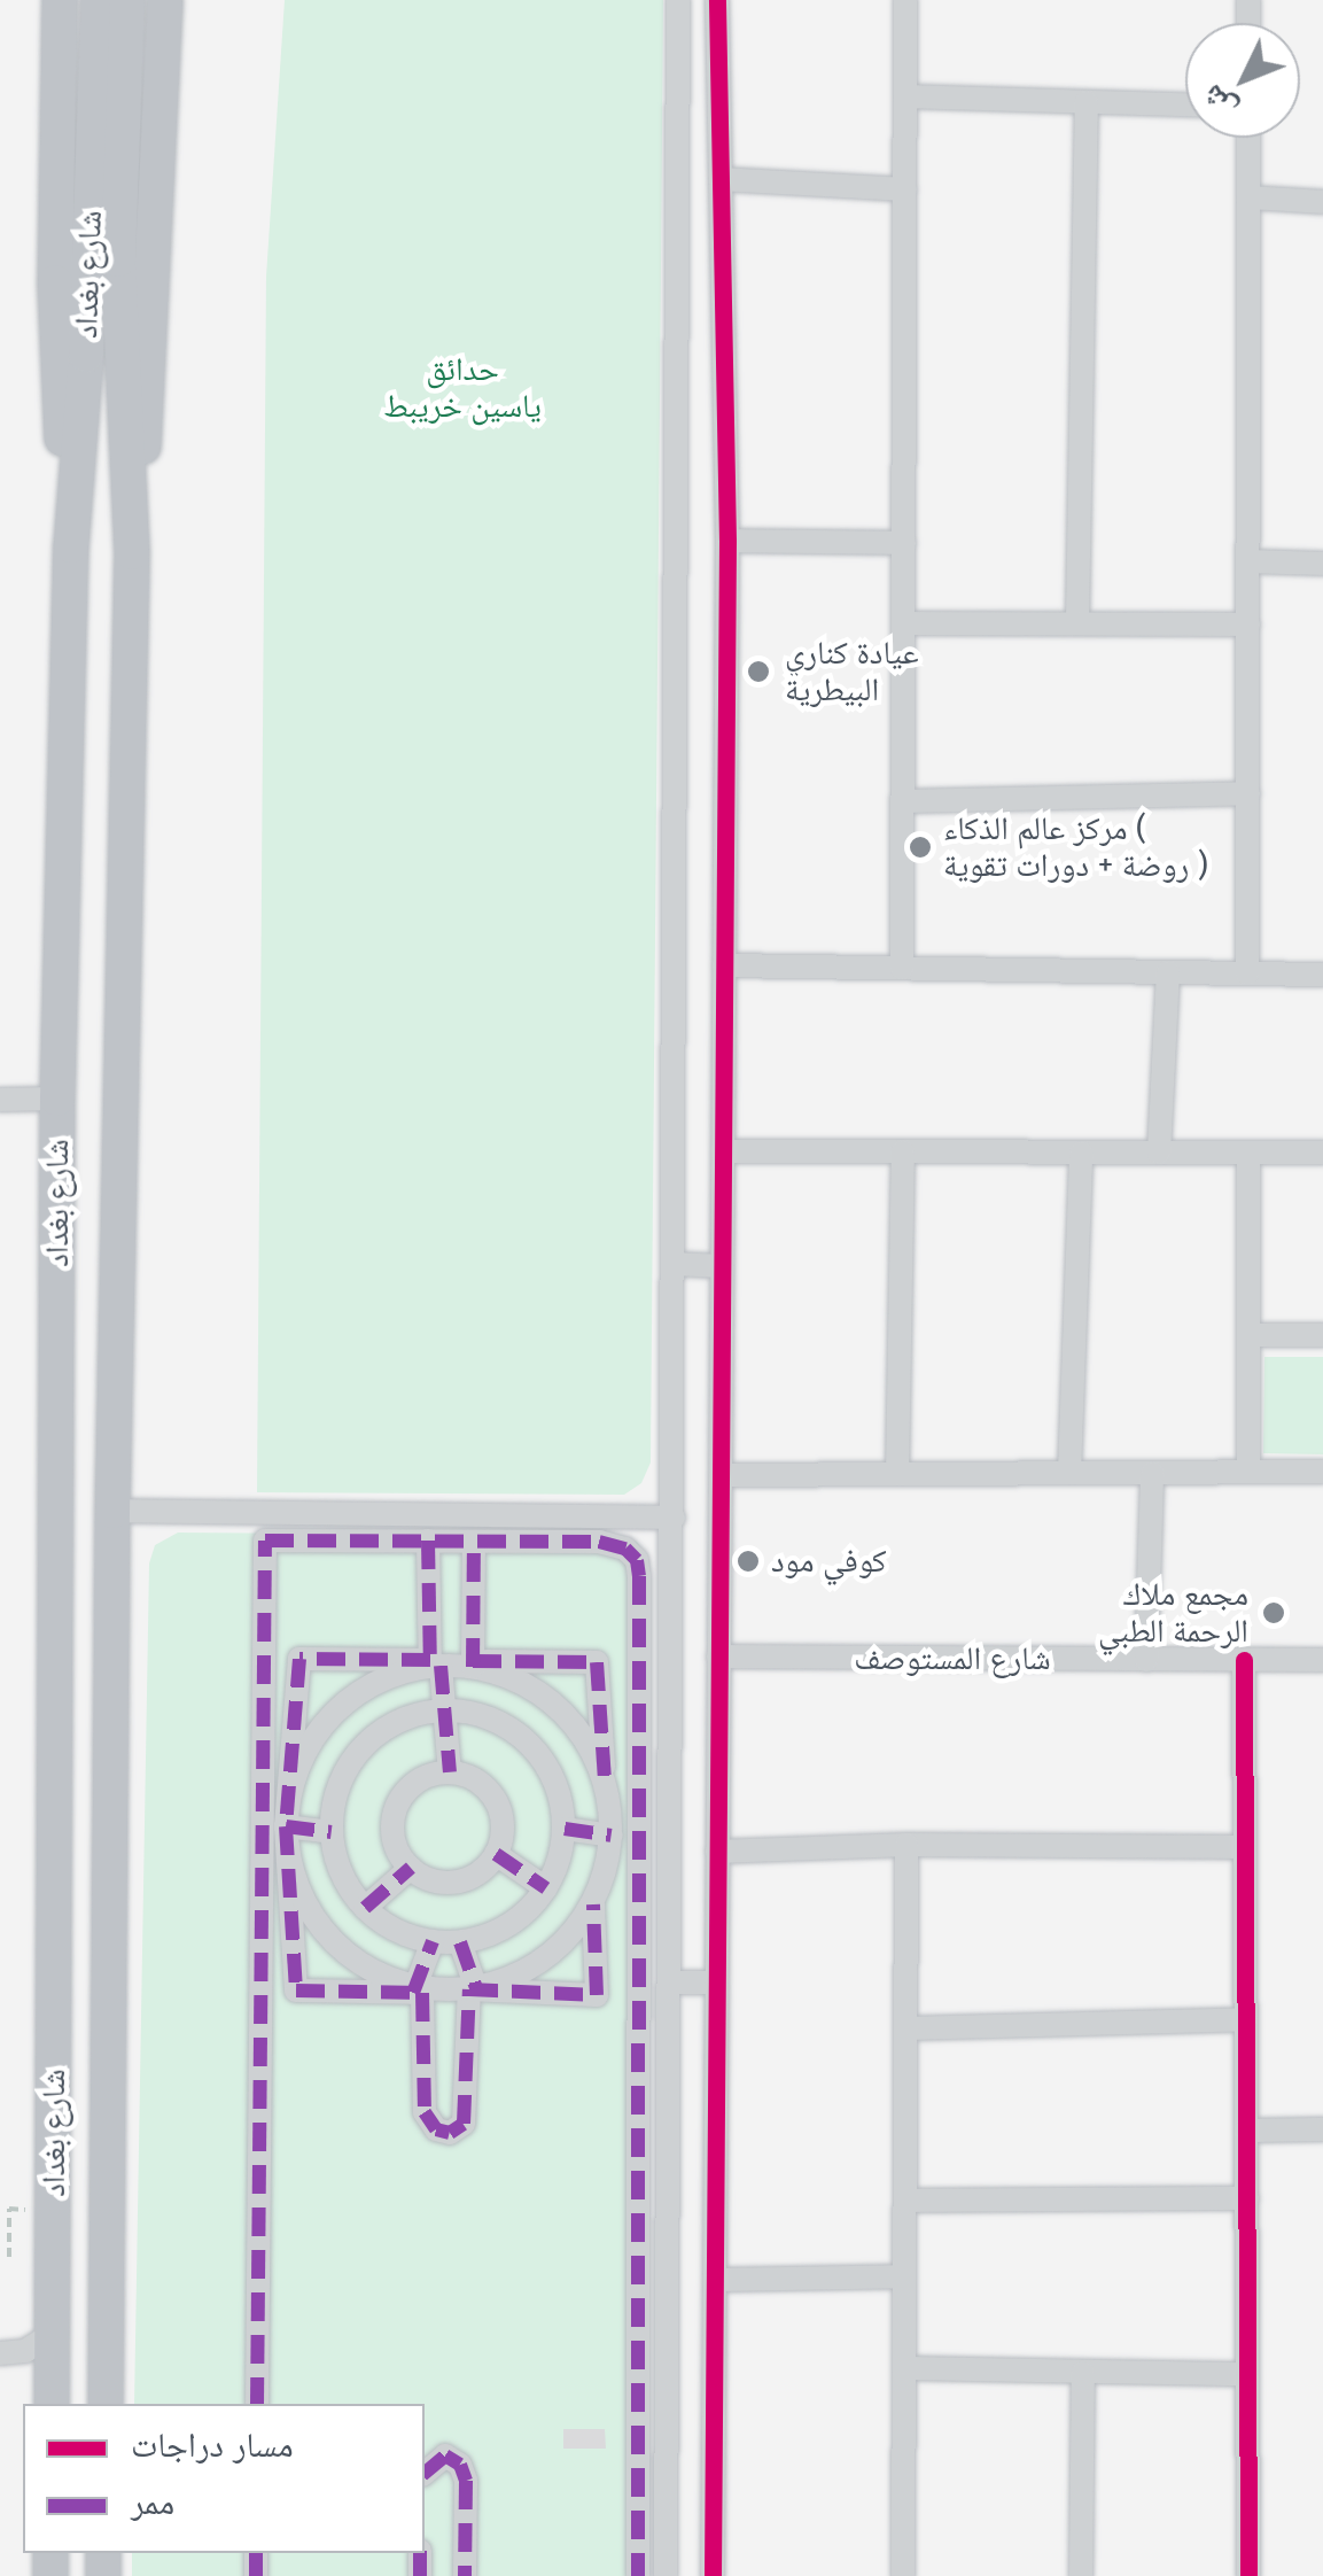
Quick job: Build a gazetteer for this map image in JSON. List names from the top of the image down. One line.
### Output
{"streets":{"highway":["شارع بغداد"],"street":["شارع المستوصف"]},"parks":["حدائق ياسين خريبط"],"places":["عيادة كناري البيطرية","مركز عالم الذكاء ( روضة + دورات تقوية )","كوفي مود","مجمع ملاك الرحمة الطبي"],"legend":["مسار دراجات","ممر"],"north":"bottom left"}
